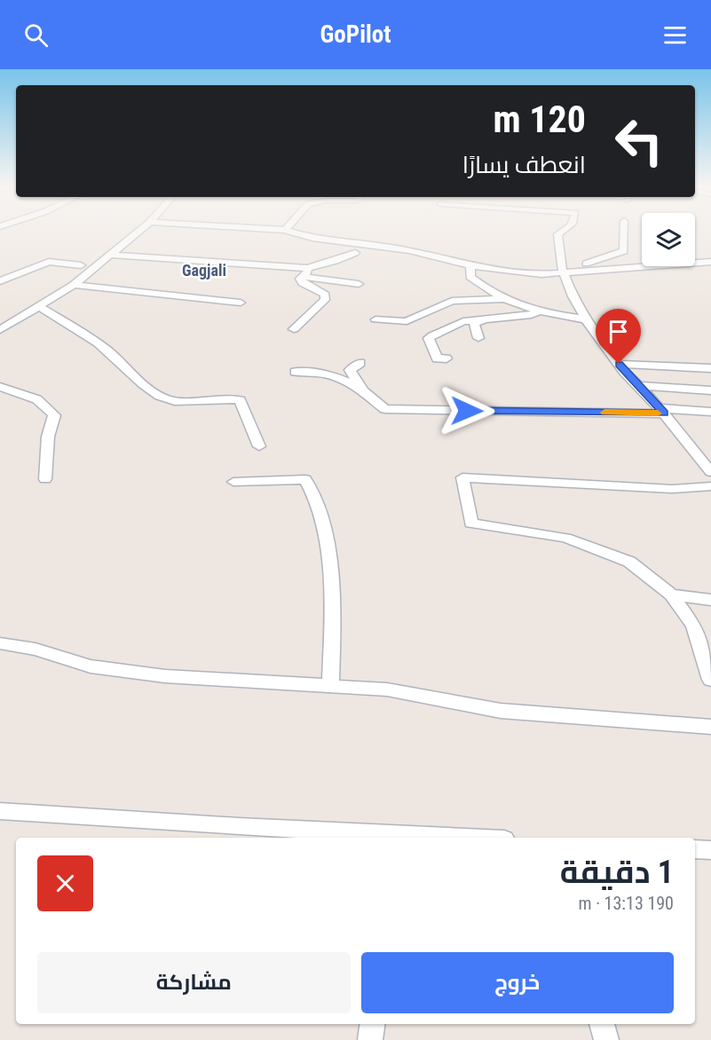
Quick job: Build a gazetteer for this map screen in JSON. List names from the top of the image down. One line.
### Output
{"districts":["Gagjali"],"page":{"header":"GoPilot","turn":["120 m","انعطف يسارًا"],"heading":["1 دقيقة","190 m · 13:13"],"buttons":["خروج","مشاركة"]}}
